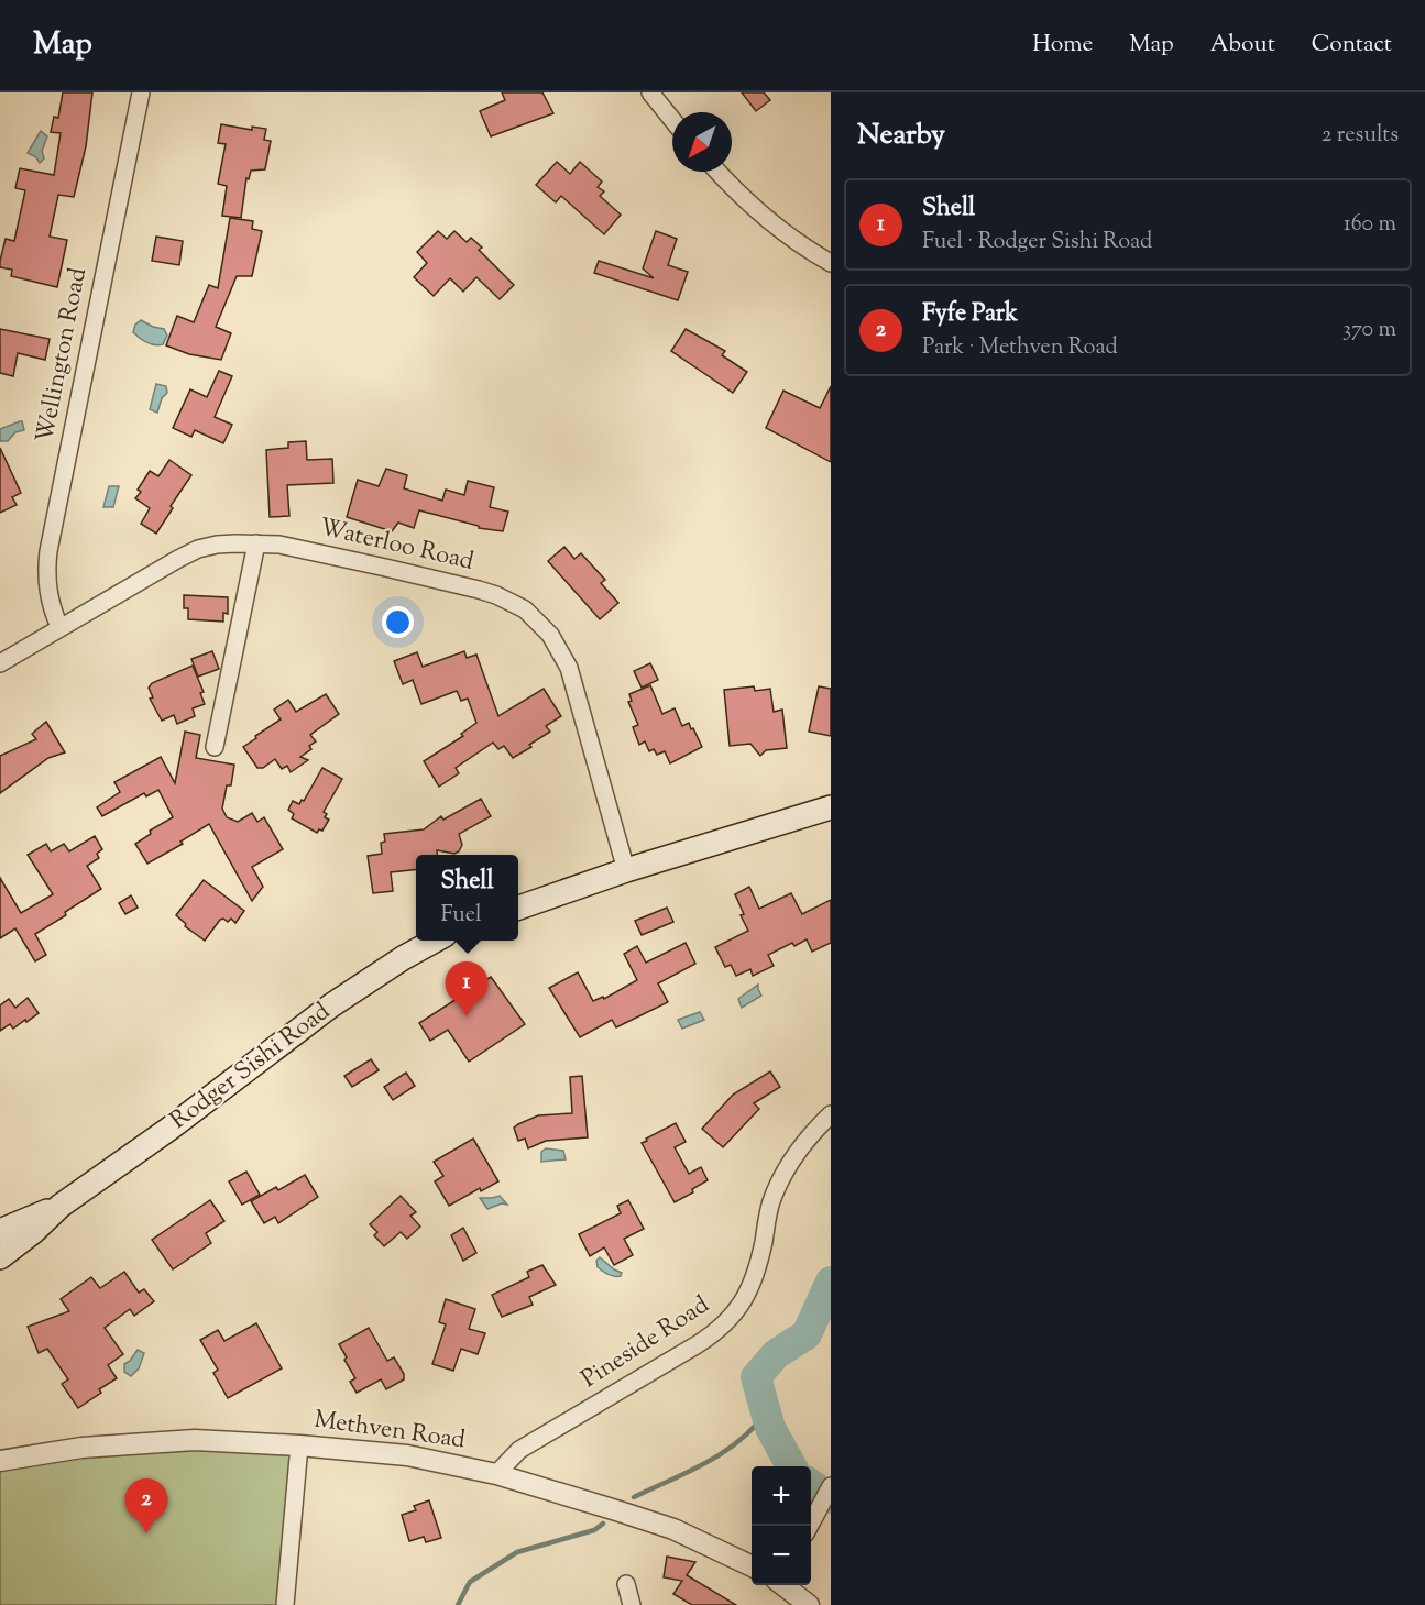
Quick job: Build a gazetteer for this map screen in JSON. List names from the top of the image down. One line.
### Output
{"streets":{"main road":["Rodger Sishi Road"],"street":["Wellington Road","Waterloo Road","Pineside Road","Methven Road"]},"crossings":[["Wellington Road","Waterloo Road"],["Pineside Road","Methven Road"]],"north":"bottom left","page":{"header":"Map","nav":["Home","Map","About","Contact"],"heading":["Nearby","2 results"],"list":[{"mark":"1","name":"Shell","note":"Fuel · Rodger Sishi Road","value":"160 m"},{"mark":"2","name":"Fyfe Park","note":"Park · Methven Road","value":"370 m"}],"popup":["Shell","Fuel"],"pins":["1","2"],"map_buttons":["+","−"]}}
